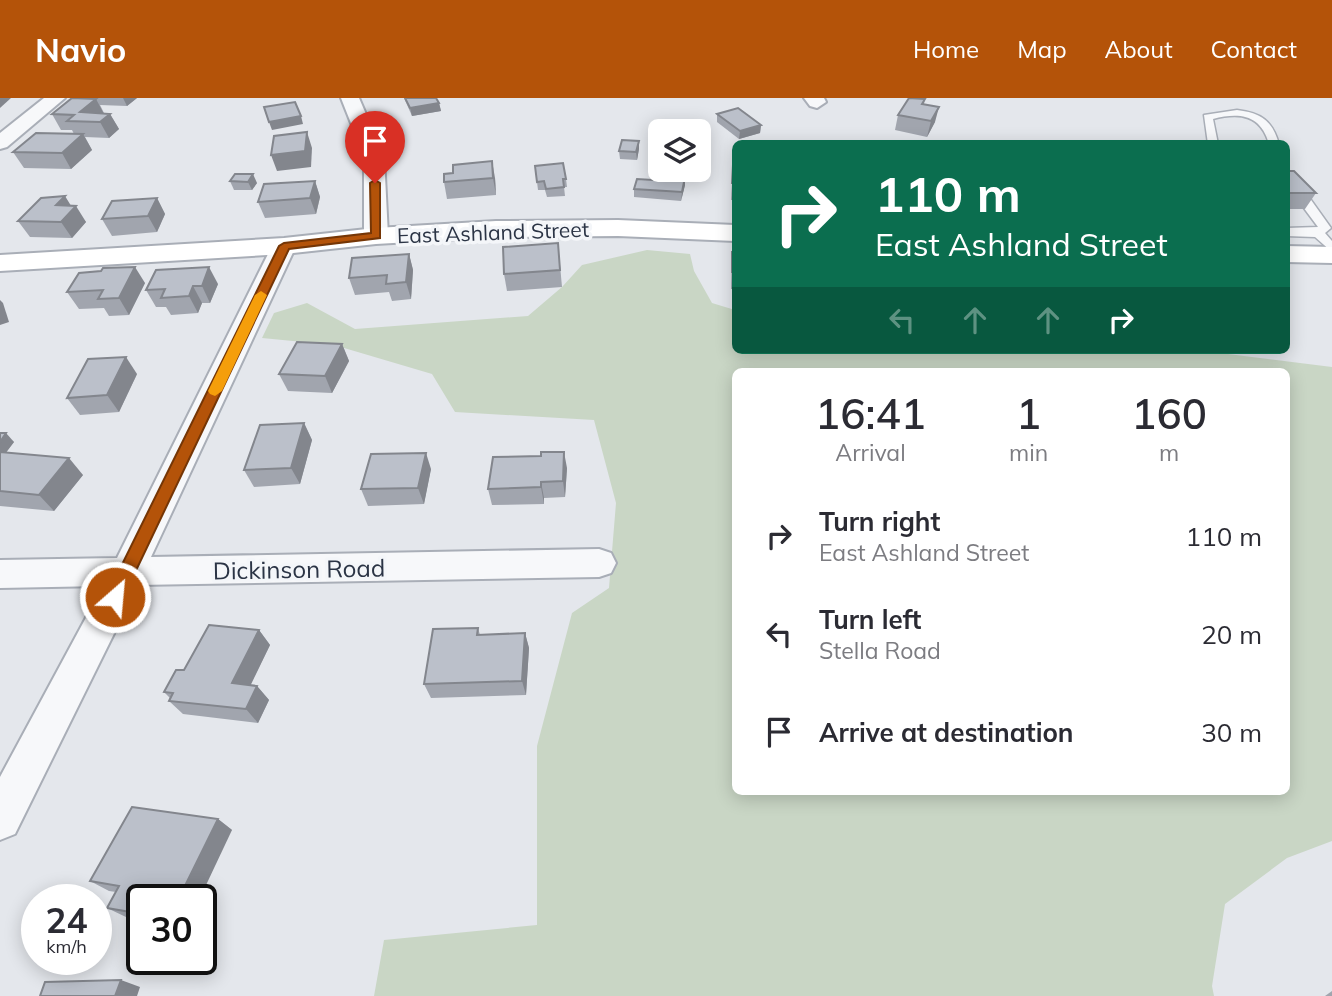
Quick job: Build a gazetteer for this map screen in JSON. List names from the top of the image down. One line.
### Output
{"streets":{"main road":["East Ashland Street"],"street":["Dickinson Road"]},"page":{"header":"Navio","nav":["Home","Map","About","Contact"],"turn":["110 m","East Ashland Street"],"eta":["16:41","Arrival","1","min","160","m"],"list":[{"name":"Turn right","note":"East Ashland Street","value":"110 m"},{"name":"Turn left","note":"Stella Road","value":"20 m"},{"name":"Arrive at destination","value":"30 m"}],"speed":"24 km/h","limit":"30"}}
